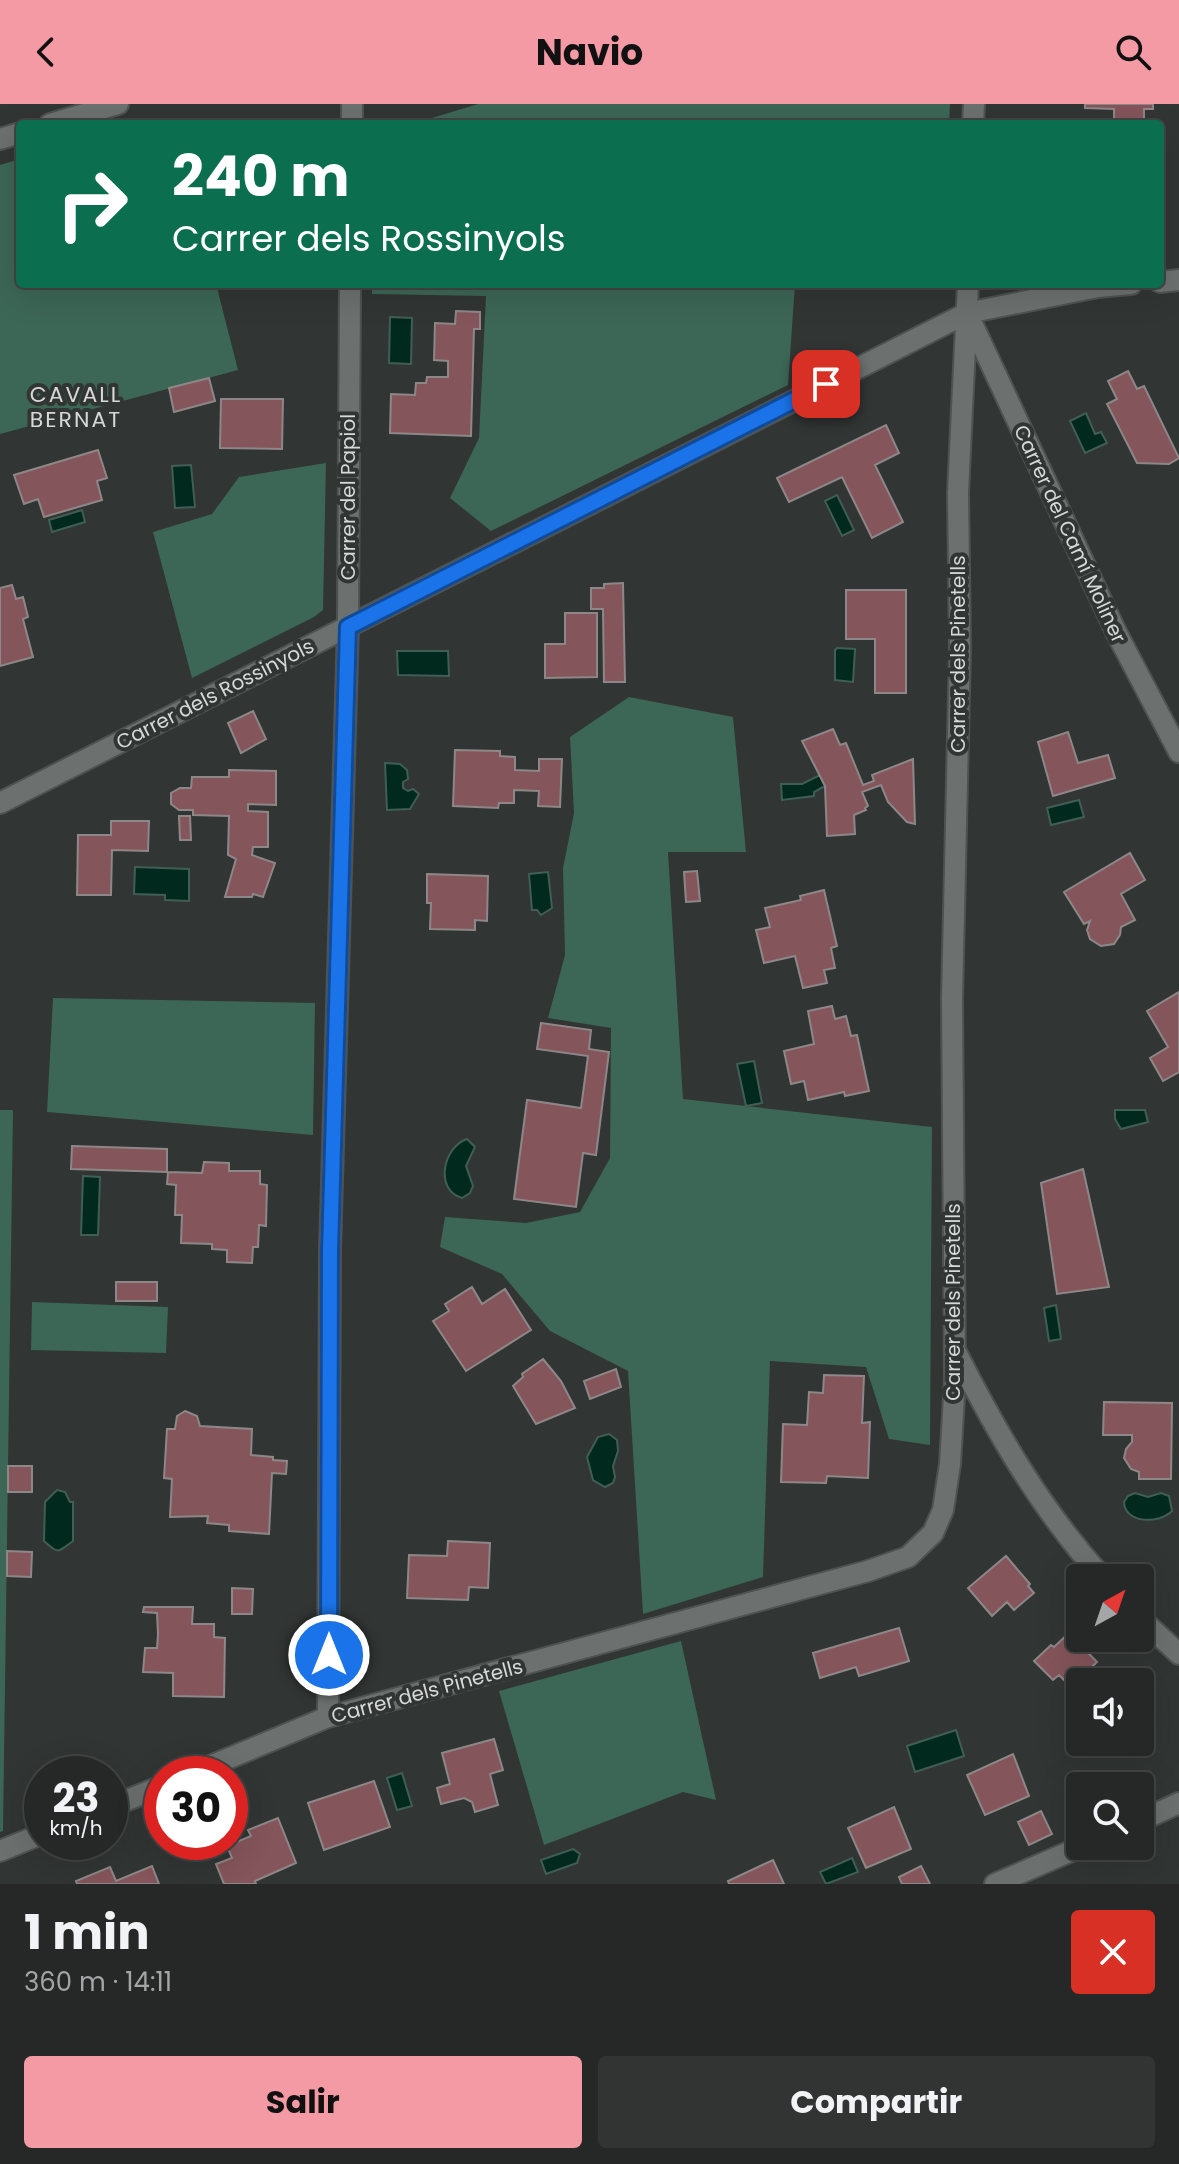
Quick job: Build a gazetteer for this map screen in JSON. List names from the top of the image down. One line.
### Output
{"streets":{"street":["Carrer del Papiol","Carrer del Camí Moliner","Carrer dels Pinetells","Carrer dels Rossinyols"]},"crossings":[["Carrer del Papiol","Carrer dels Pinetells"],["Carrer del Papiol","Carrer dels Rossinyols"],["Carrer del Camí Moliner","Carrer dels Pinetells"],["Carrer del Camí Moliner","Carrer dels Rossinyols"],["Carrer dels Pinetells","Carrer dels Rossinyols"]],"districts":["CAVALL BERNAT"],"north":"top right","page":{"header":"Navio","turn":["240 m","Carrer dels Rossinyols"],"speed":"23 km/h","limit":"30","heading":["1 min","360 m · 14:11"],"buttons":["Salir","Compartir"]}}
